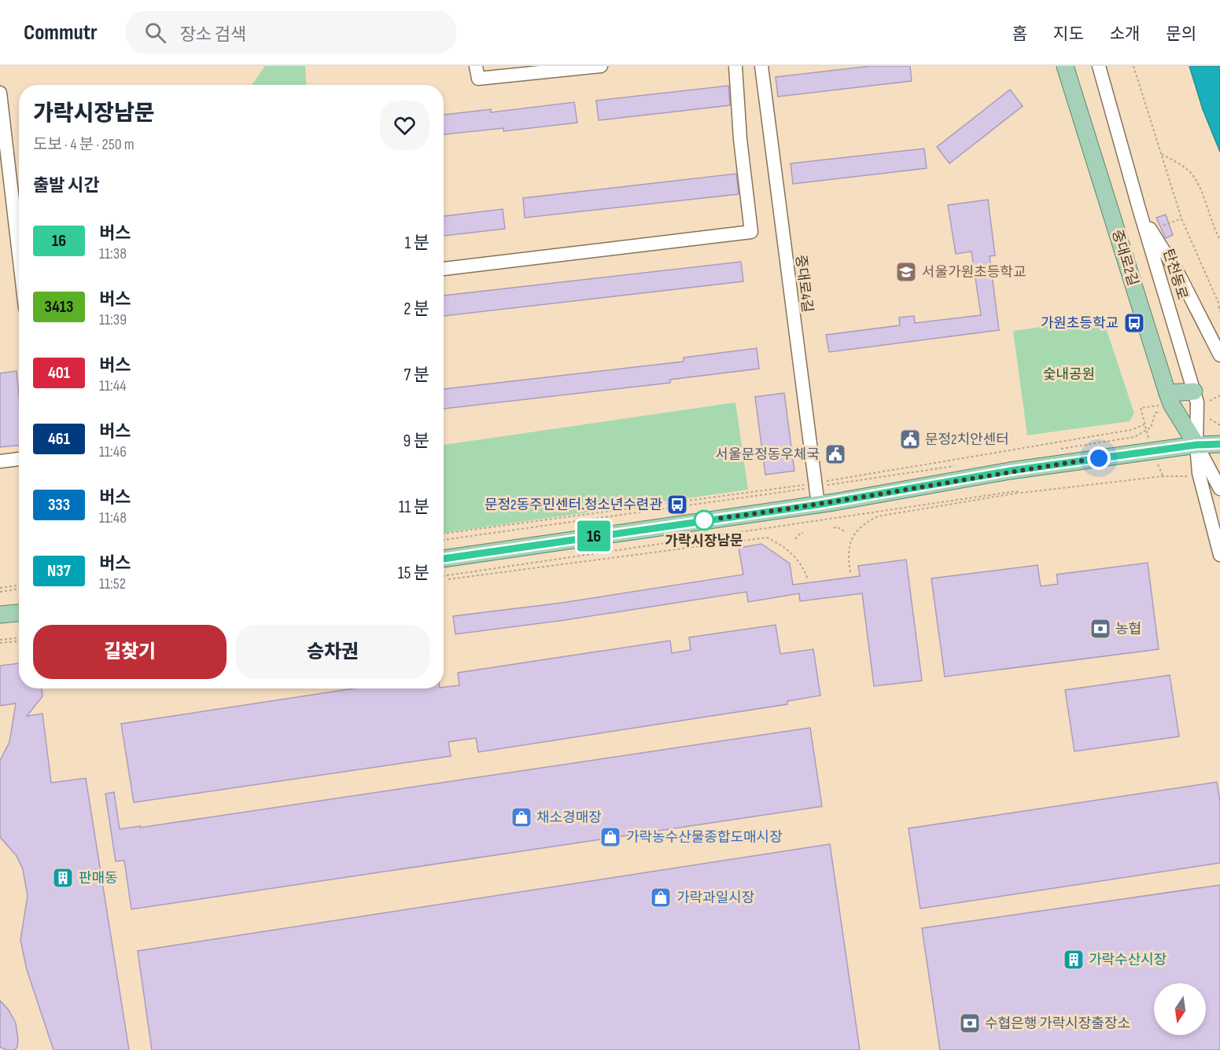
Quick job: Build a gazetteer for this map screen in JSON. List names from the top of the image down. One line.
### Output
{"streets":{"main road":["중대로2길"],"street":["탄천동로","중대로4길"]},"crossings":[["중대로2길","탄천동로"]],"parks":["숯내공원"],"places":{"school or university":["서울가원초등학교"],"bus stop":["가원초등학교","문정2동주민센터.청소년수련관"],"public building":["문정2치안센터","서울문정동우체국"],"other":["가락시장남문"],"bank":["농협","수협은행 가락시장출장소"],"shop":["채소경매장","가락농수산물종합도매시장","가락과일시장"],"building":["판매동","가락수산시장"]},"lines":["bus line 16"],"north":"bottom","page":{"header":"Commutr","search":"장소 검색","nav":["홈","지도","소개","문의"],"on_map":"16","heading":[["가락시장남문","도보 · 4 분 · 250 m"],"출발 시간"],"list":[{"mark":"16","name":"버스","note":"11:38","value":"1 분"},{"mark":"3413","name":"버스","note":"11:39","value":"2 분"},{"mark":"401","name":"버스","note":"11:44","value":"7 분"},{"mark":"461","name":"버스","note":"11:46","value":"9 분"},{"mark":"333","name":"버스","note":"11:48","value":"11 분"},{"mark":"N37","name":"버스","note":"11:52","value":"15 분"}],"buttons":["길찾기","승차권"]}}
